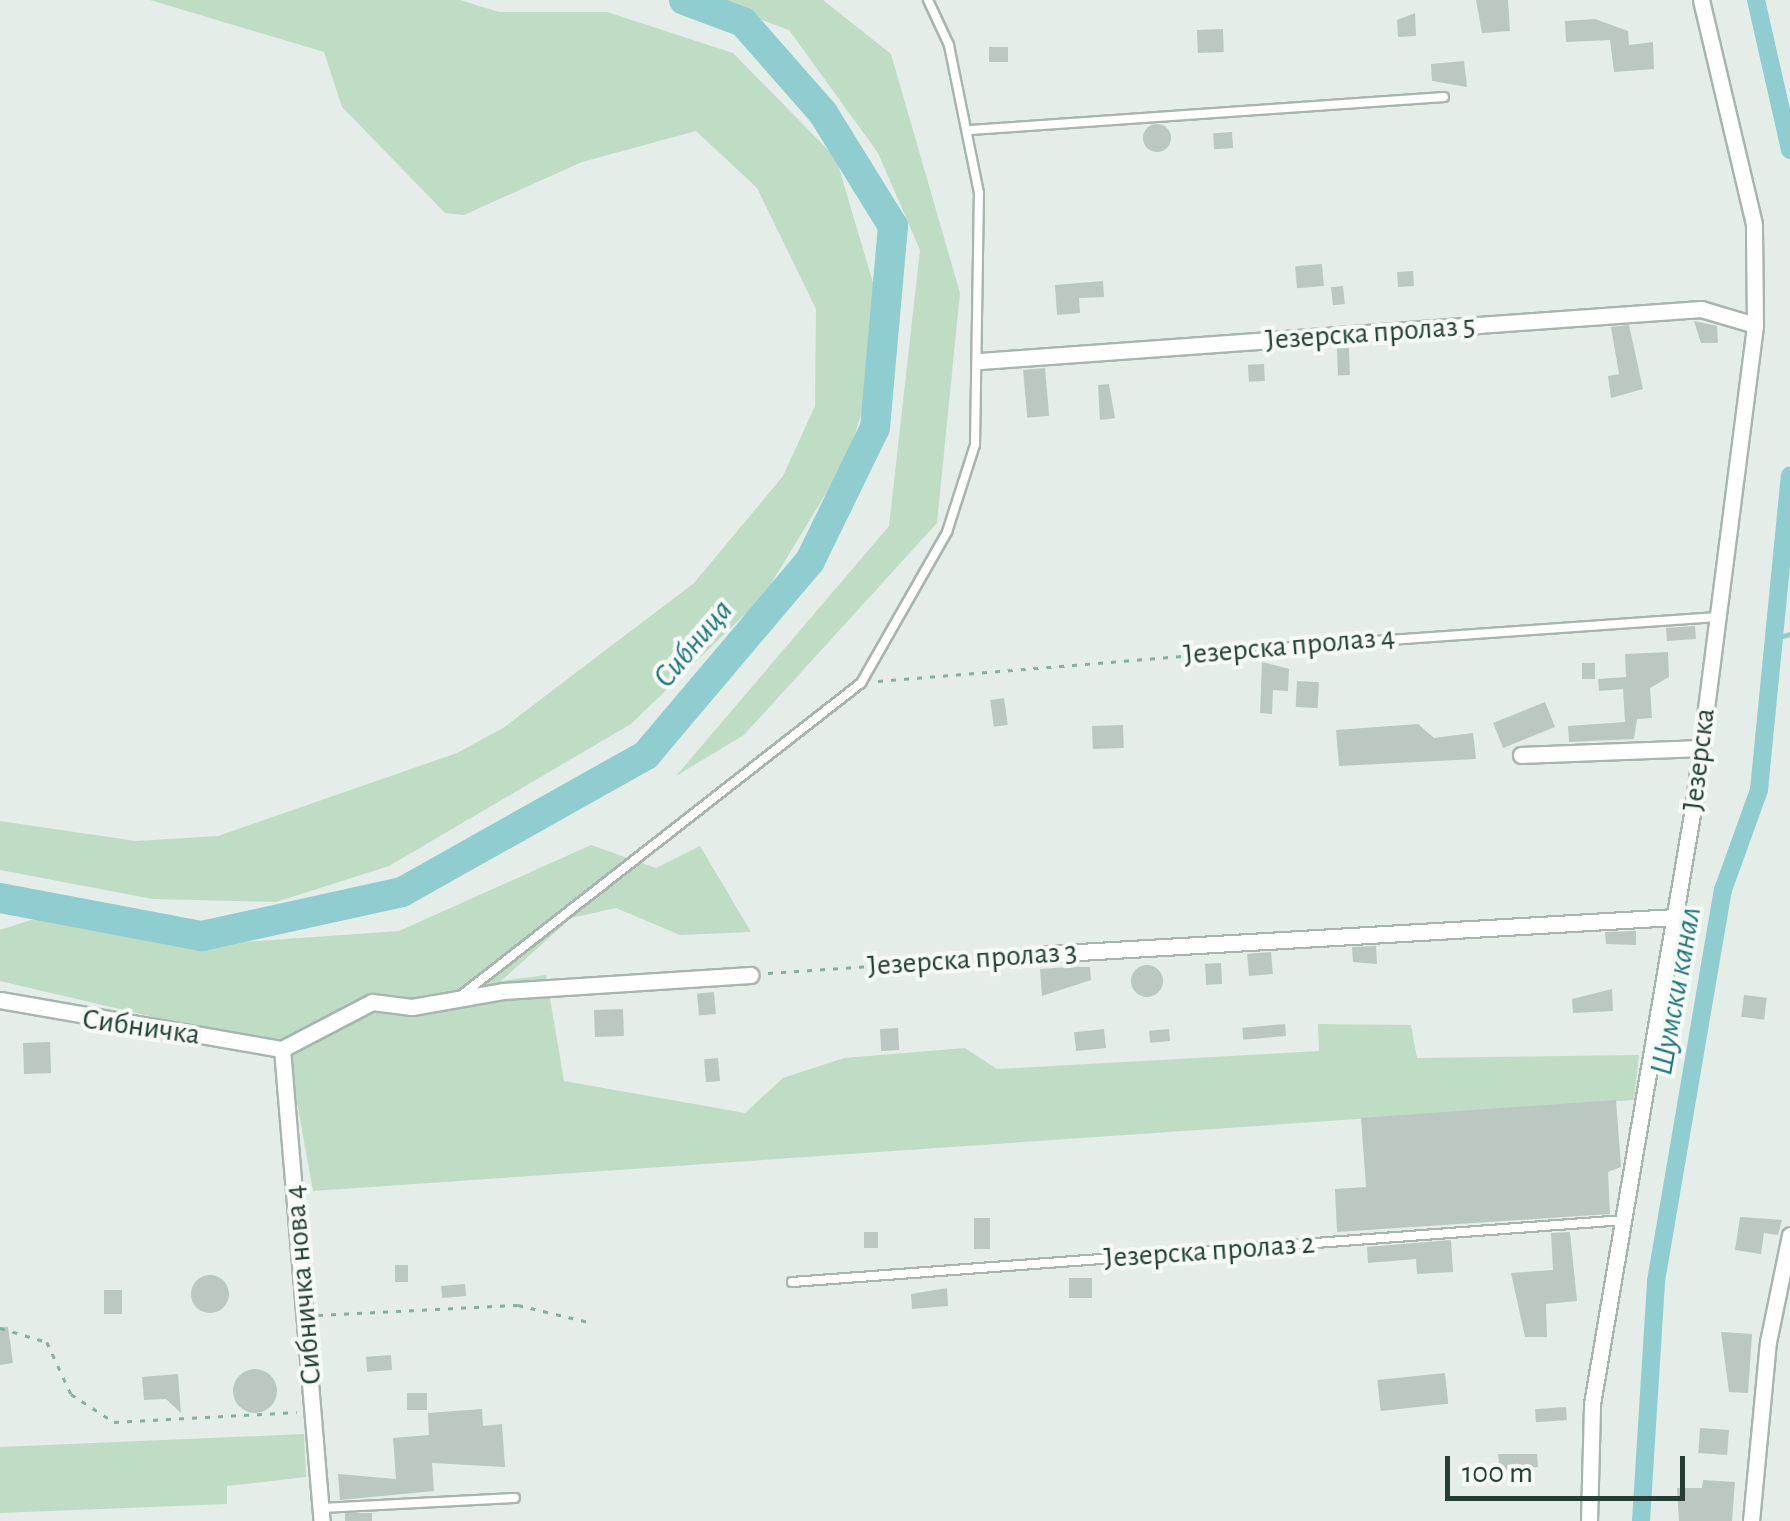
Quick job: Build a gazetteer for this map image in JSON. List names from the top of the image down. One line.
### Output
{"streets":{"street":["Језерска пролаз 5","Језерска","Језерска пролаз 3","Сибничка","Сибничка нова 4"],"lane":["Језерска пролаз 4","Језерска пролаз 2"]},"crossings":[["Језерска пролаз 5","Језерска"],["Језерска пролаз 4","Језерска"],["Језерска","Језерска пролаз 3"],["Језерска","Језерска пролаз 2"],["Сибничка","Сибничка нова 4"]],"water":["Сибница","Шумски канал"],"scale_bar":"100 m"}
